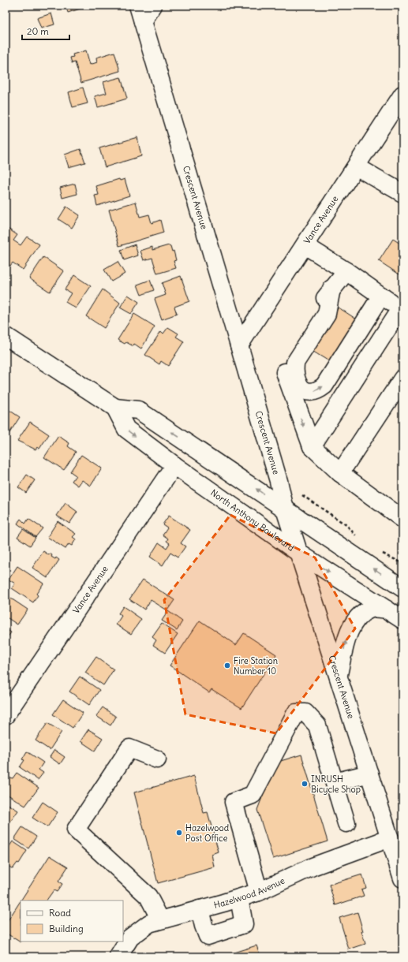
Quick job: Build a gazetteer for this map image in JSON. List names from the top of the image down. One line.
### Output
{"streets":{"main road":["Crescent Avenue","Vance Avenue","North Anthony Boulevard","Hazelwood Avenue"]},"crossings":[["Crescent Avenue","Vance Avenue"],["Crescent Avenue","North Anthony Boulevard"],["Crescent Avenue","Hazelwood Avenue"],["Vance Avenue","North Anthony Boulevard"]],"places":["Fire Station Number 10","INRUSH Bicycle Shop","Hazelwood Post Office"],"legend":["Road","Building"],"scale_bar":"20 m"}
